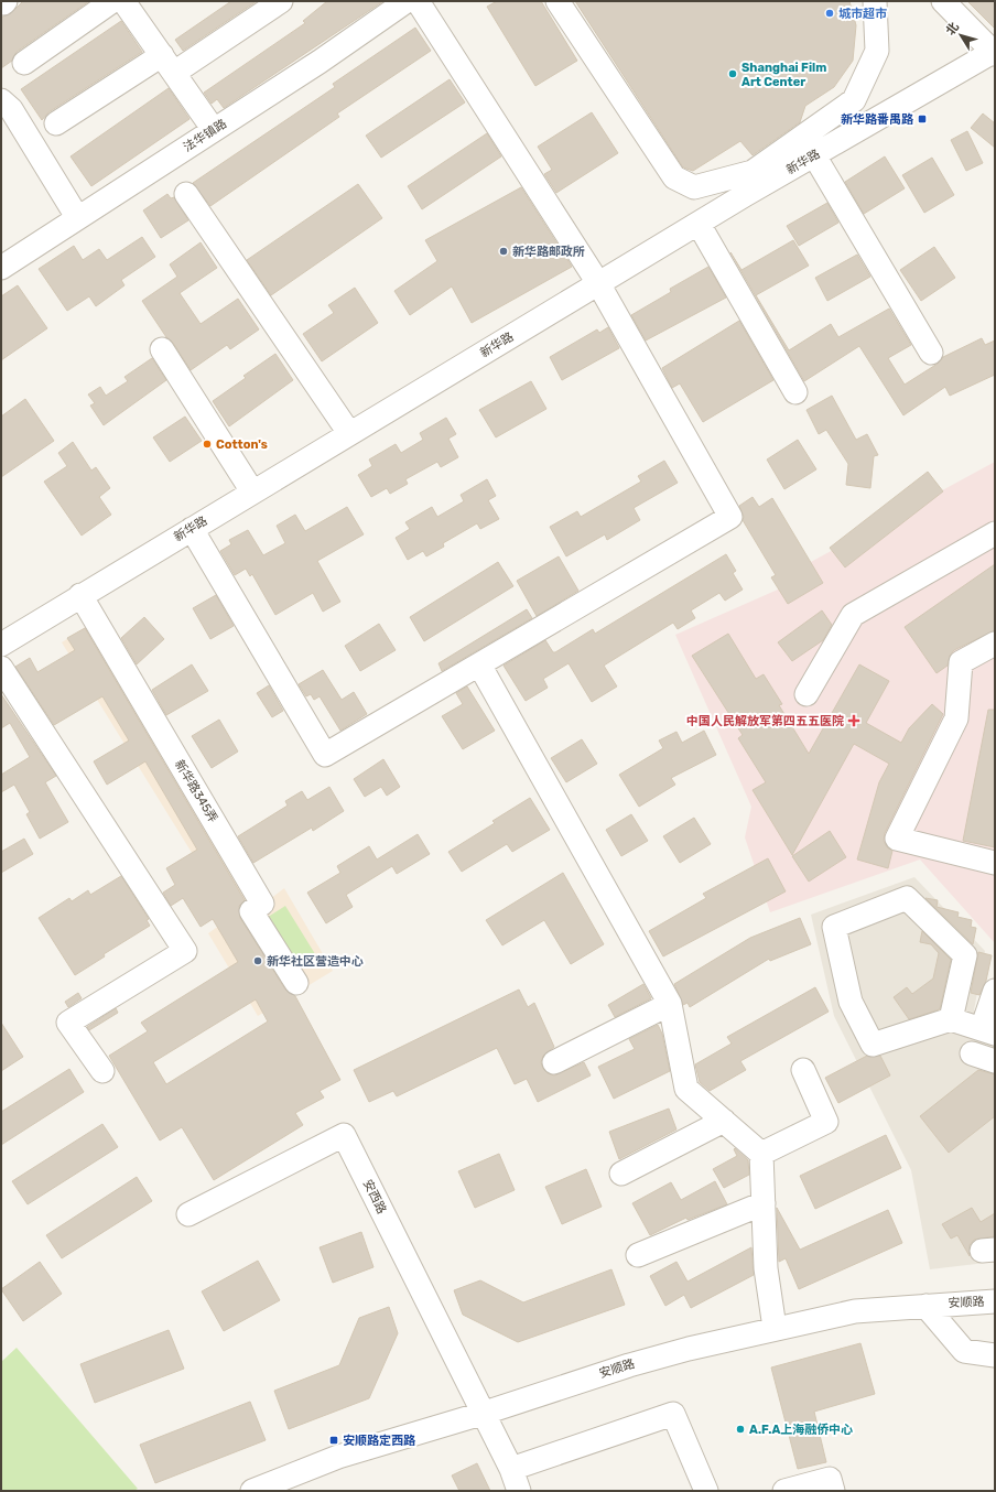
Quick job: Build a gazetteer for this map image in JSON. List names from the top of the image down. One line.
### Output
{"streets":{"street":["法华镇路","新华路","新华路345弄","安西路","安顺路"]},"crossings":[["新华路","新华路345弄"],["安西路","安顺路"]],"places":{"other":["城市超市","Shanghai Film Art Center","新华路邮政所","Cotton's","新华社区营造中心","A.F.A上海融侨中心"],"transit":["新华路番禺路","安顺路定西路"],"health":["中国人民解放军第四五五医院"]},"north":"top left"}
